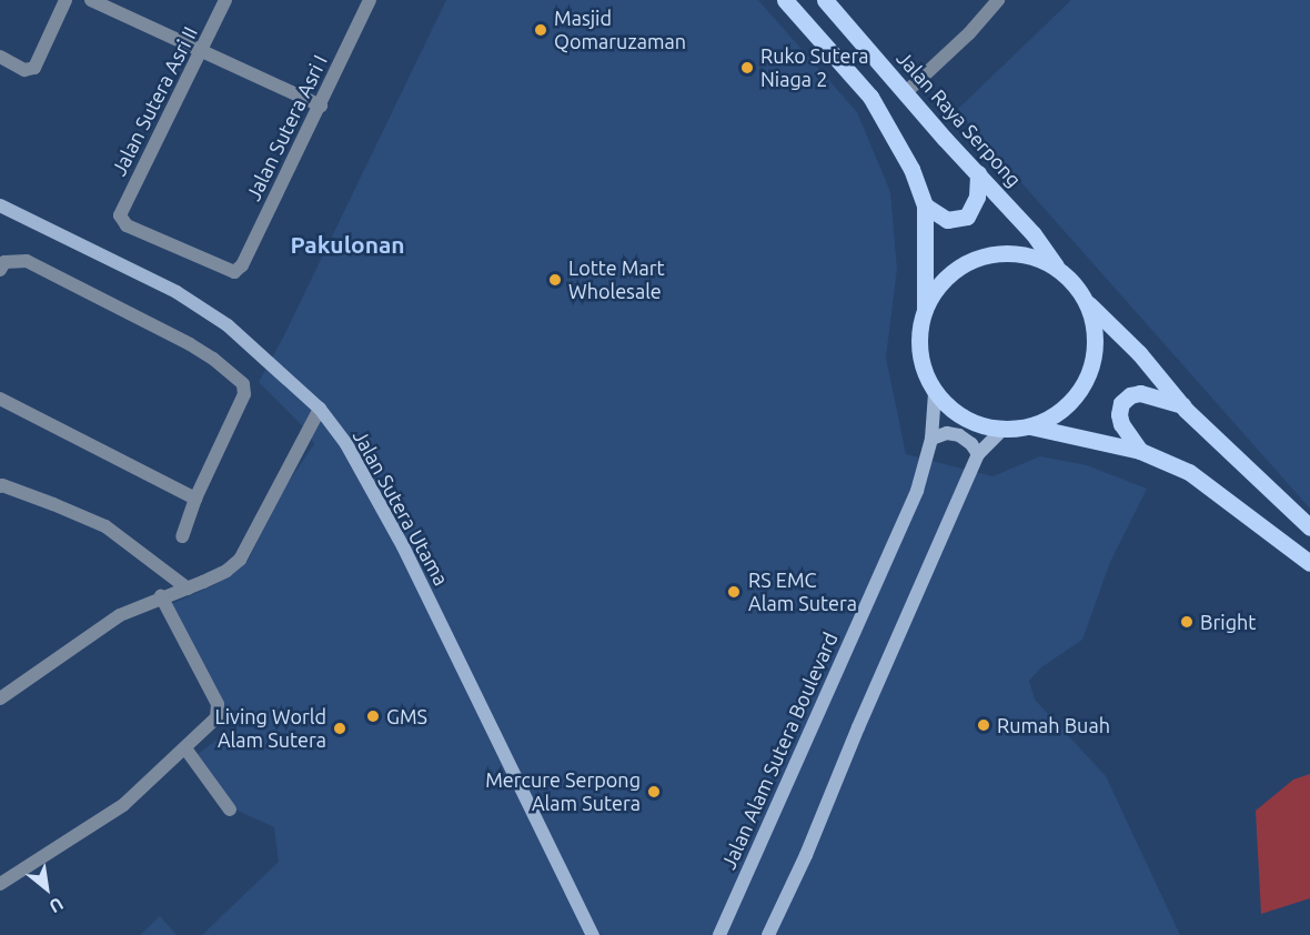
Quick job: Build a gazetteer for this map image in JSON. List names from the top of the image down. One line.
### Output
{"streets":{"main road":["Jalan Raya Serpong","Jalan Sutera Utama","Jalan Alam Sutera Boulevard"],"street":["Jalan Sutera Asri II","Jalan Sutera Asri I"]},"crossings":[["Jalan Sutera Asri II","Jalan Sutera Asri I"],["Jalan Raya Serpong","Jalan Alam Sutera Boulevard"]],"districts":["Pakulonan"],"places":["Masjid Qomaruzaman","Ruko Sutera Niaga 2","Lotte Mart Wholesale","RS EMC Alam Sutera","Bright","GMS","Rumah Buah","Living World Alam Sutera","Mercure Serpong Alam Sutera"],"north":"bottom right"}
